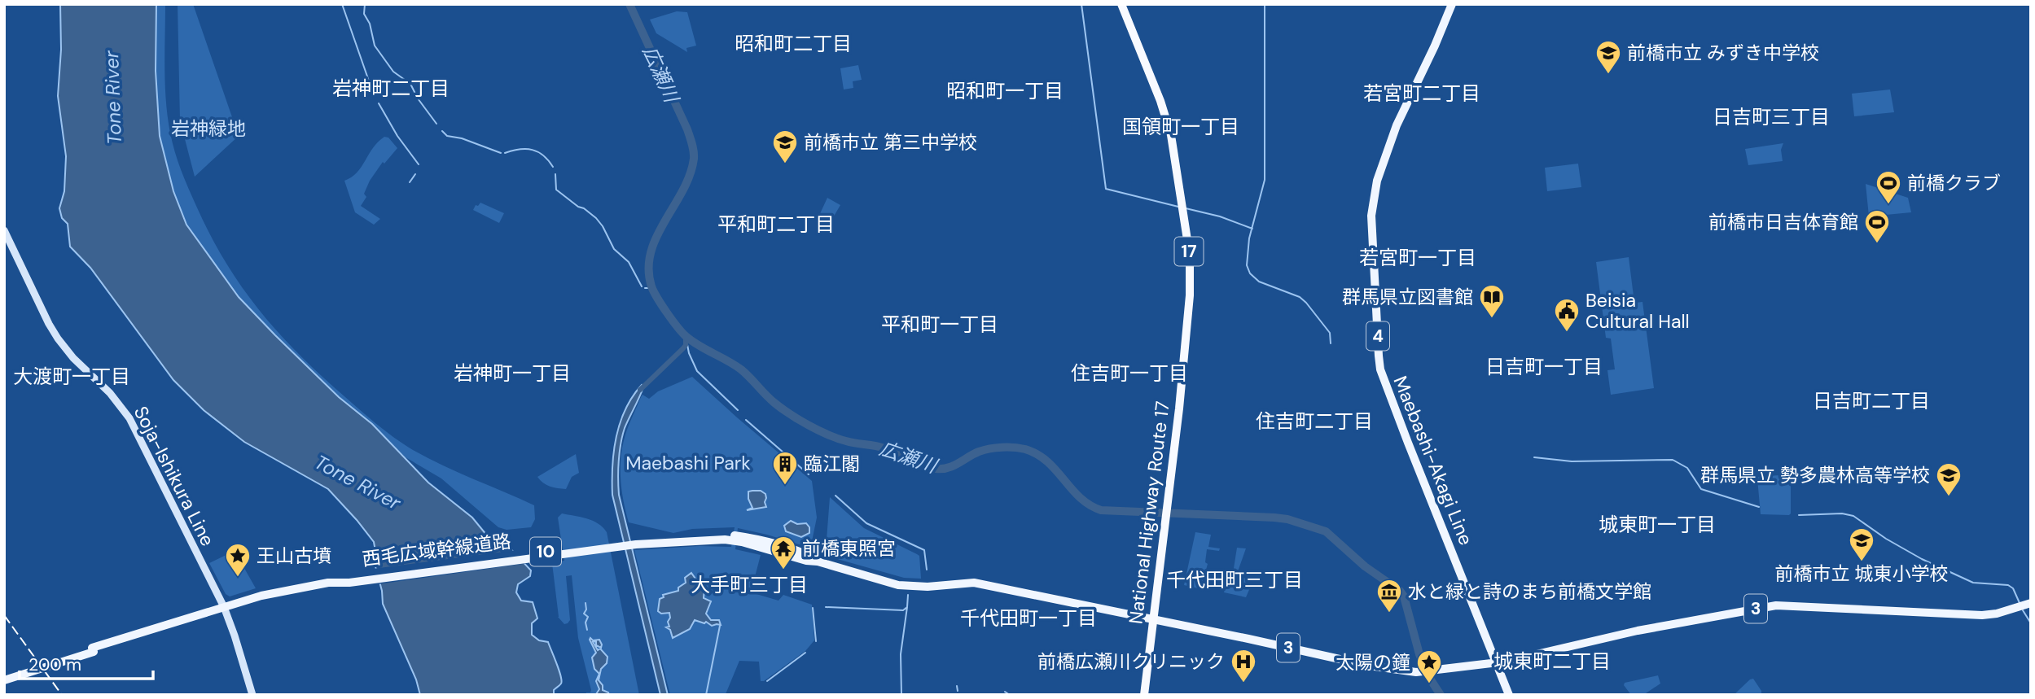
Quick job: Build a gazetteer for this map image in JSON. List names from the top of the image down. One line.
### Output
{"streets":{"highway":["17","National Highway Route 17"],"main road":["4","Maebashi-Akagi Line","Soja-Ishikura Line","西毛広域幹線道路","10","3"]},"crossings":[["Maebashi-Akagi Line","3"],["Soja-Ishikura Line","西毛広域幹線道路"],["National Highway Route 17","西毛広域幹線道路"],["National Highway Route 17","3"],["西毛広域幹線道路","3"]],"districts":["昭和町二丁目","岩神町二丁目","昭和町一丁目","若宮町二丁目","日吉町三丁目","国領町一丁目","平和町二丁目","若宮町一丁目","平和町一丁目","日吉町一丁目","岩神町一丁目","住吉町一丁目","大渡町一丁目","日吉町二丁目","住吉町二丁目","城東町一丁目","千代田町三丁目","大手町三丁目","千代田町一丁目","城東町二丁目"],"water":["広瀬川","Tone River"],"parks":["岩神緑地","Maebashi Park"],"places":{"school or university":["前橋市立 みずき中学校","前橋市立 第三中学校","群馬県立 勢多農林高等学校","前橋市立 城東小学校"],"sports":["前橋クラブ","前橋市日吉体育館"],"library":["群馬県立図書館"],"public building":["Beisia Cultural Hall"],"building":["臨江閣"],"temple":["前橋東照宮"],"place":["王山古墳","太陽の鐘"],"museum":["水と緑と詩のまち前橋文学館"],"hospital":["前橋広瀬川クリニック"]},"scale_bar":"200 m"}
